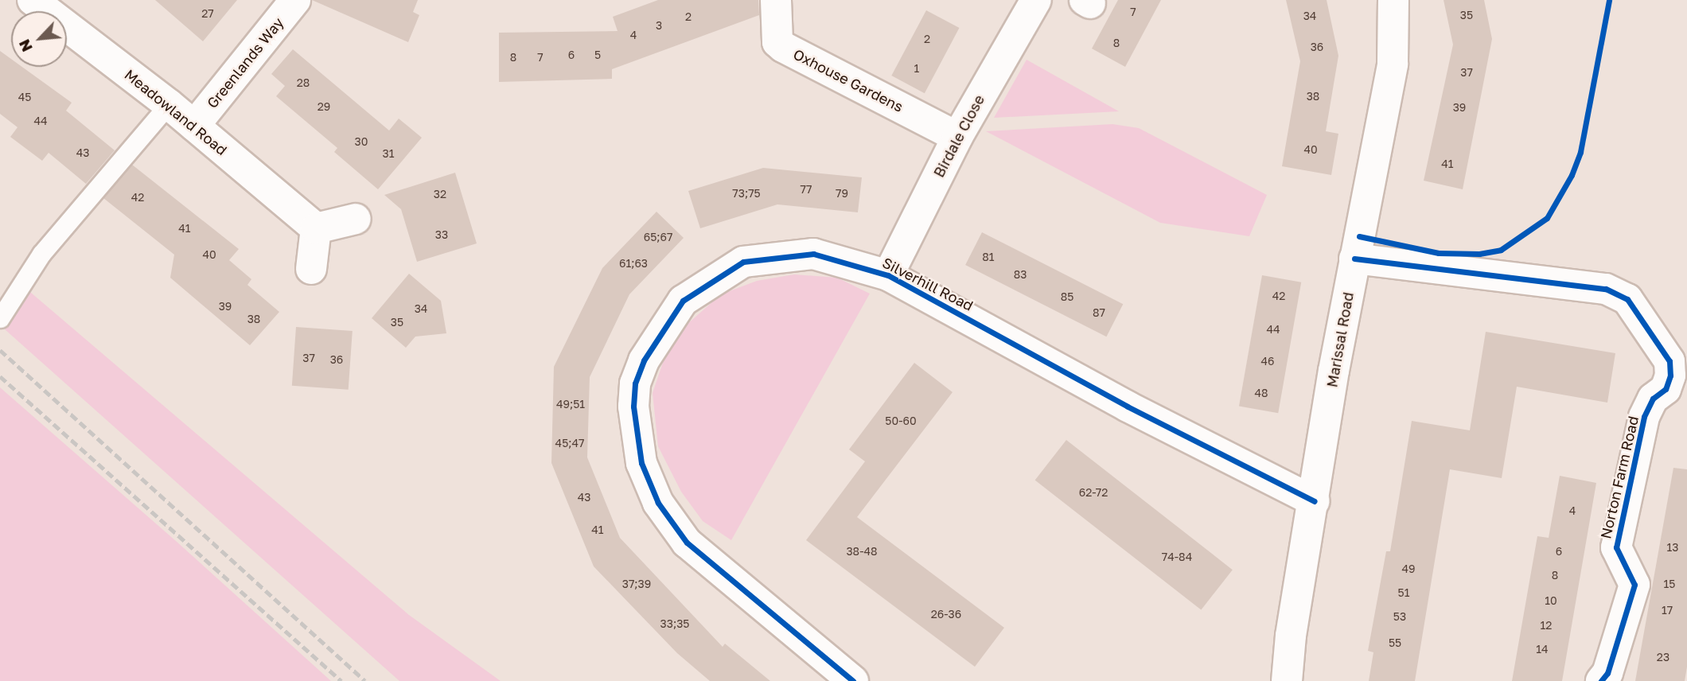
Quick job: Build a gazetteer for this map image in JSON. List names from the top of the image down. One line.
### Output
{"streets":{"street":["Greenlands Way","Oxhouse Gardens","Meadowland Road","Birdale Close","Silverhill Road","Marissal Road","Norton Farm Road"]},"crossings":[["Greenlands Way","Meadowland Road"],["Oxhouse Gardens","Birdale Close"],["Birdale Close","Silverhill Road"],["Silverhill Road","Marissal Road"],["Marissal Road","Norton Farm Road"]],"house_numbers":["7","27","35","34","2","3","4","2","8","36","6","5","8","7","1","37","28","38","45","29","39","44","30","40","43","31","41","77","73;75","79","32","42","41","33","65;67","40","81","61;63","83","42","85","39","34","87","38","35","44","37","36","46","48","49;51","50-60","45;47","62-72","43","4","41","13","38-48","6","74-84","49","8","37;39","15","51","10","17","26-36","53","33;35","12","55","14","23"],"north":"bottom left"}
